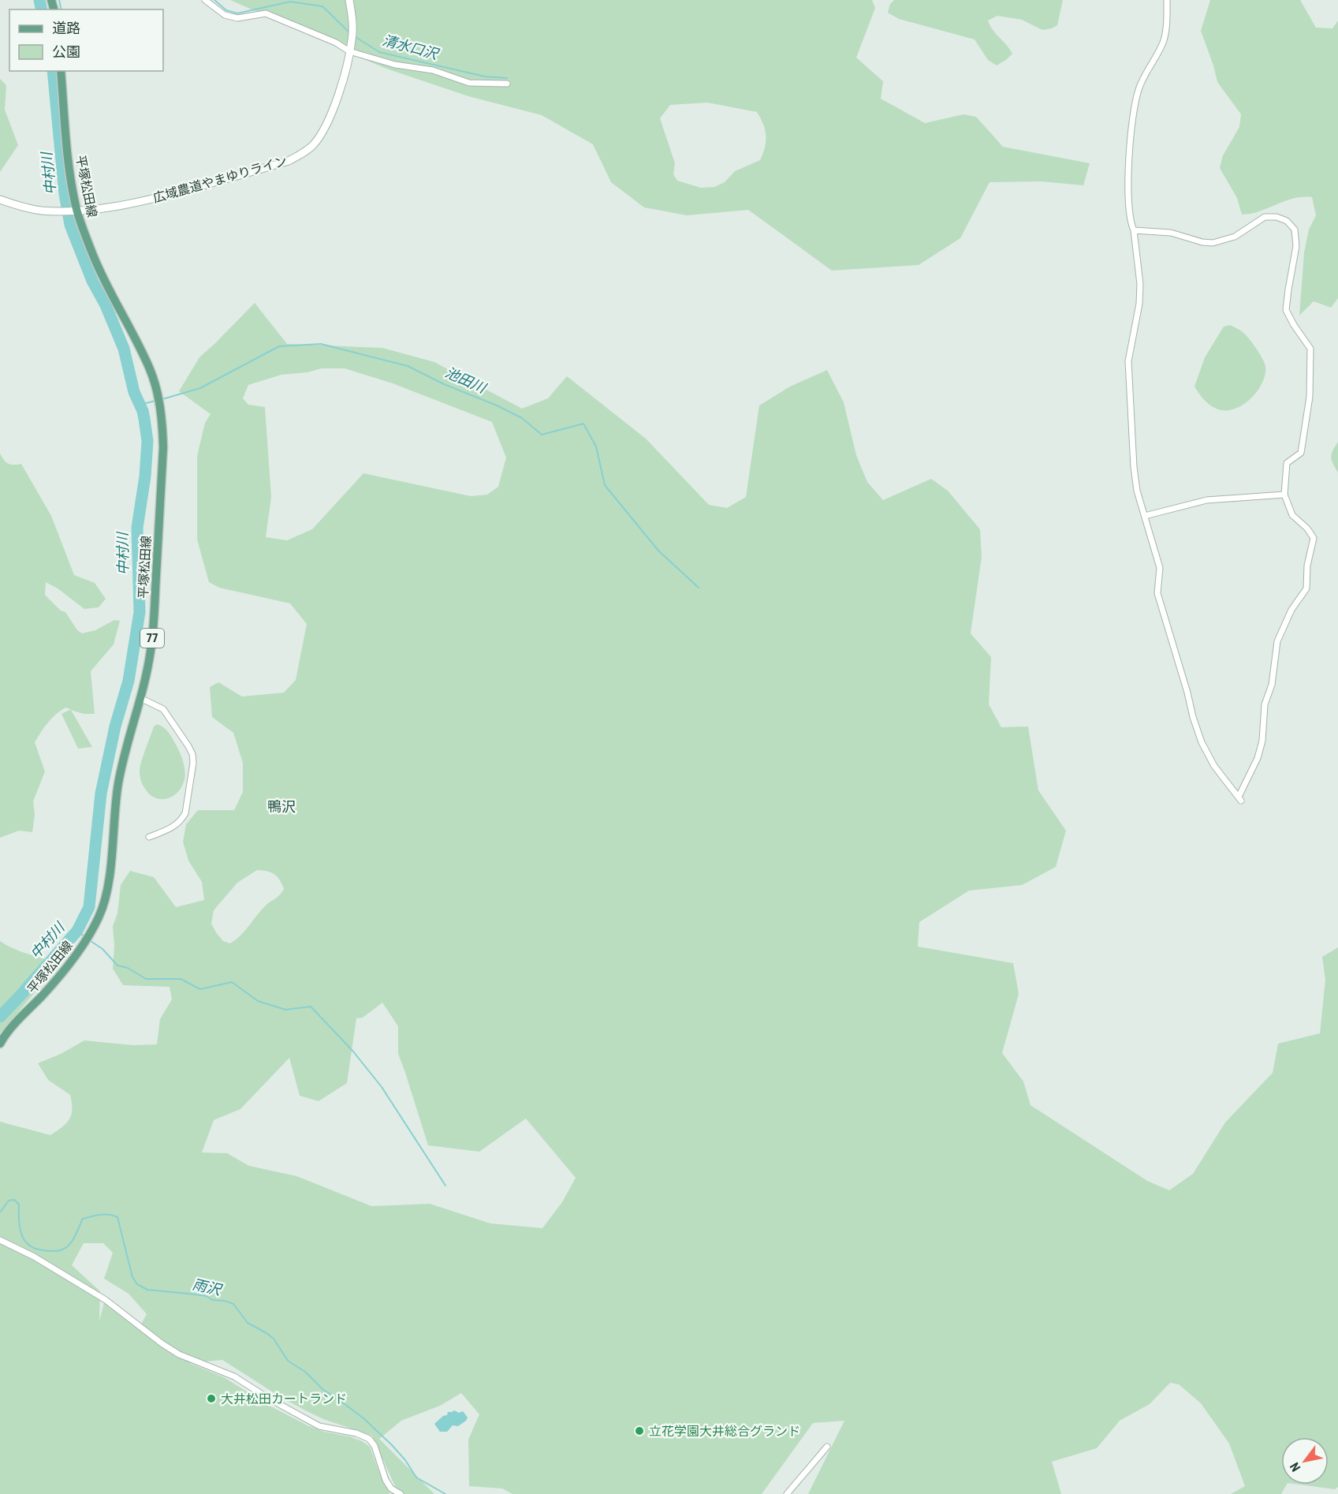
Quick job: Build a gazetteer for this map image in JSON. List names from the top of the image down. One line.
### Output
{"streets":{"main road":["平塚松田線","77"],"street":["広域農道やまゆりライン"]},"crossings":[["広域農道やまゆりライン","平塚松田線"]],"districts":["鴨沢"],"water":["清水口沢","中村川","池田川","雨沢"],"places":["大井松田カートランド","立花学園大井総合グランド"],"legend":["道路","公園"],"north":"bottom left"}
